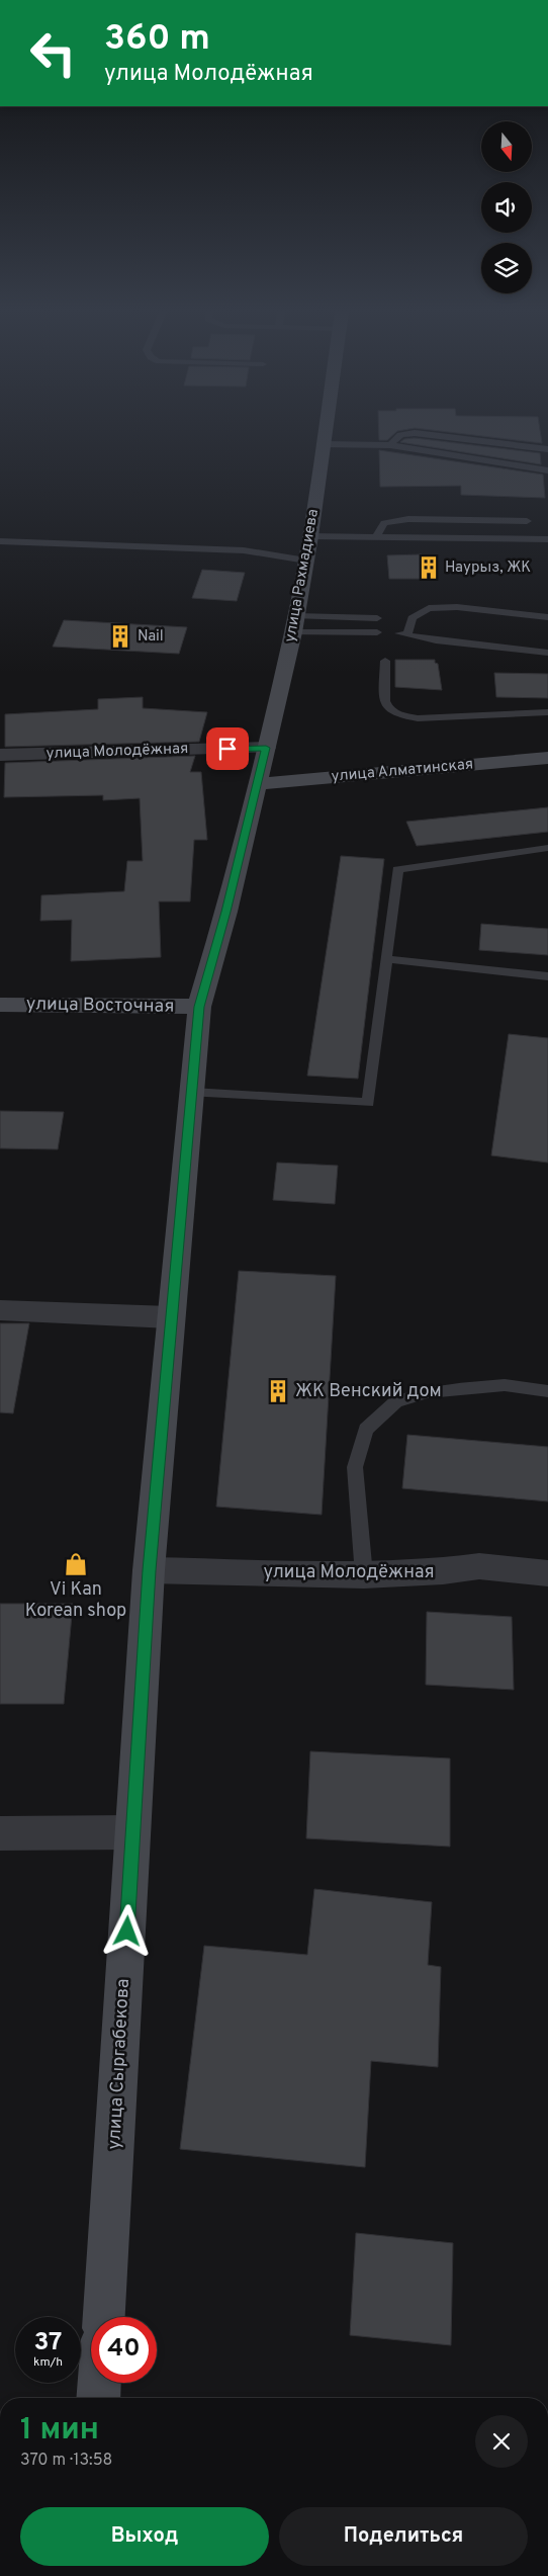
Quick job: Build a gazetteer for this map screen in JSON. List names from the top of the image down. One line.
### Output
{"streets":{"street":["улица Рахмадиева","улица Молодёжная","улица Алматинская","улица Восточная","улица Сыргабекова"]},"crossings":[["улица Рахмадиева","улица Молодёжная"],["улица Рахмадиева","улица Сыргабекова"],["улица Молодёжная","улица Сыргабекова"],["улица Алматинская","улица Сыргабекова"],["улица Восточная","улица Сыргабекова"]],"places":{"building":["Наурыз, ЖК","Nail","ЖК Венский дом"],"shop":["Vi Kan Korean shop"]},"north":"bottom","page":{"turn":["360 m","улица Молодёжная"],"speed":"37 km/h","limit":"40","heading":["1 мин","370 m · 13:58"],"buttons":["Выход","Поделиться"]}}
